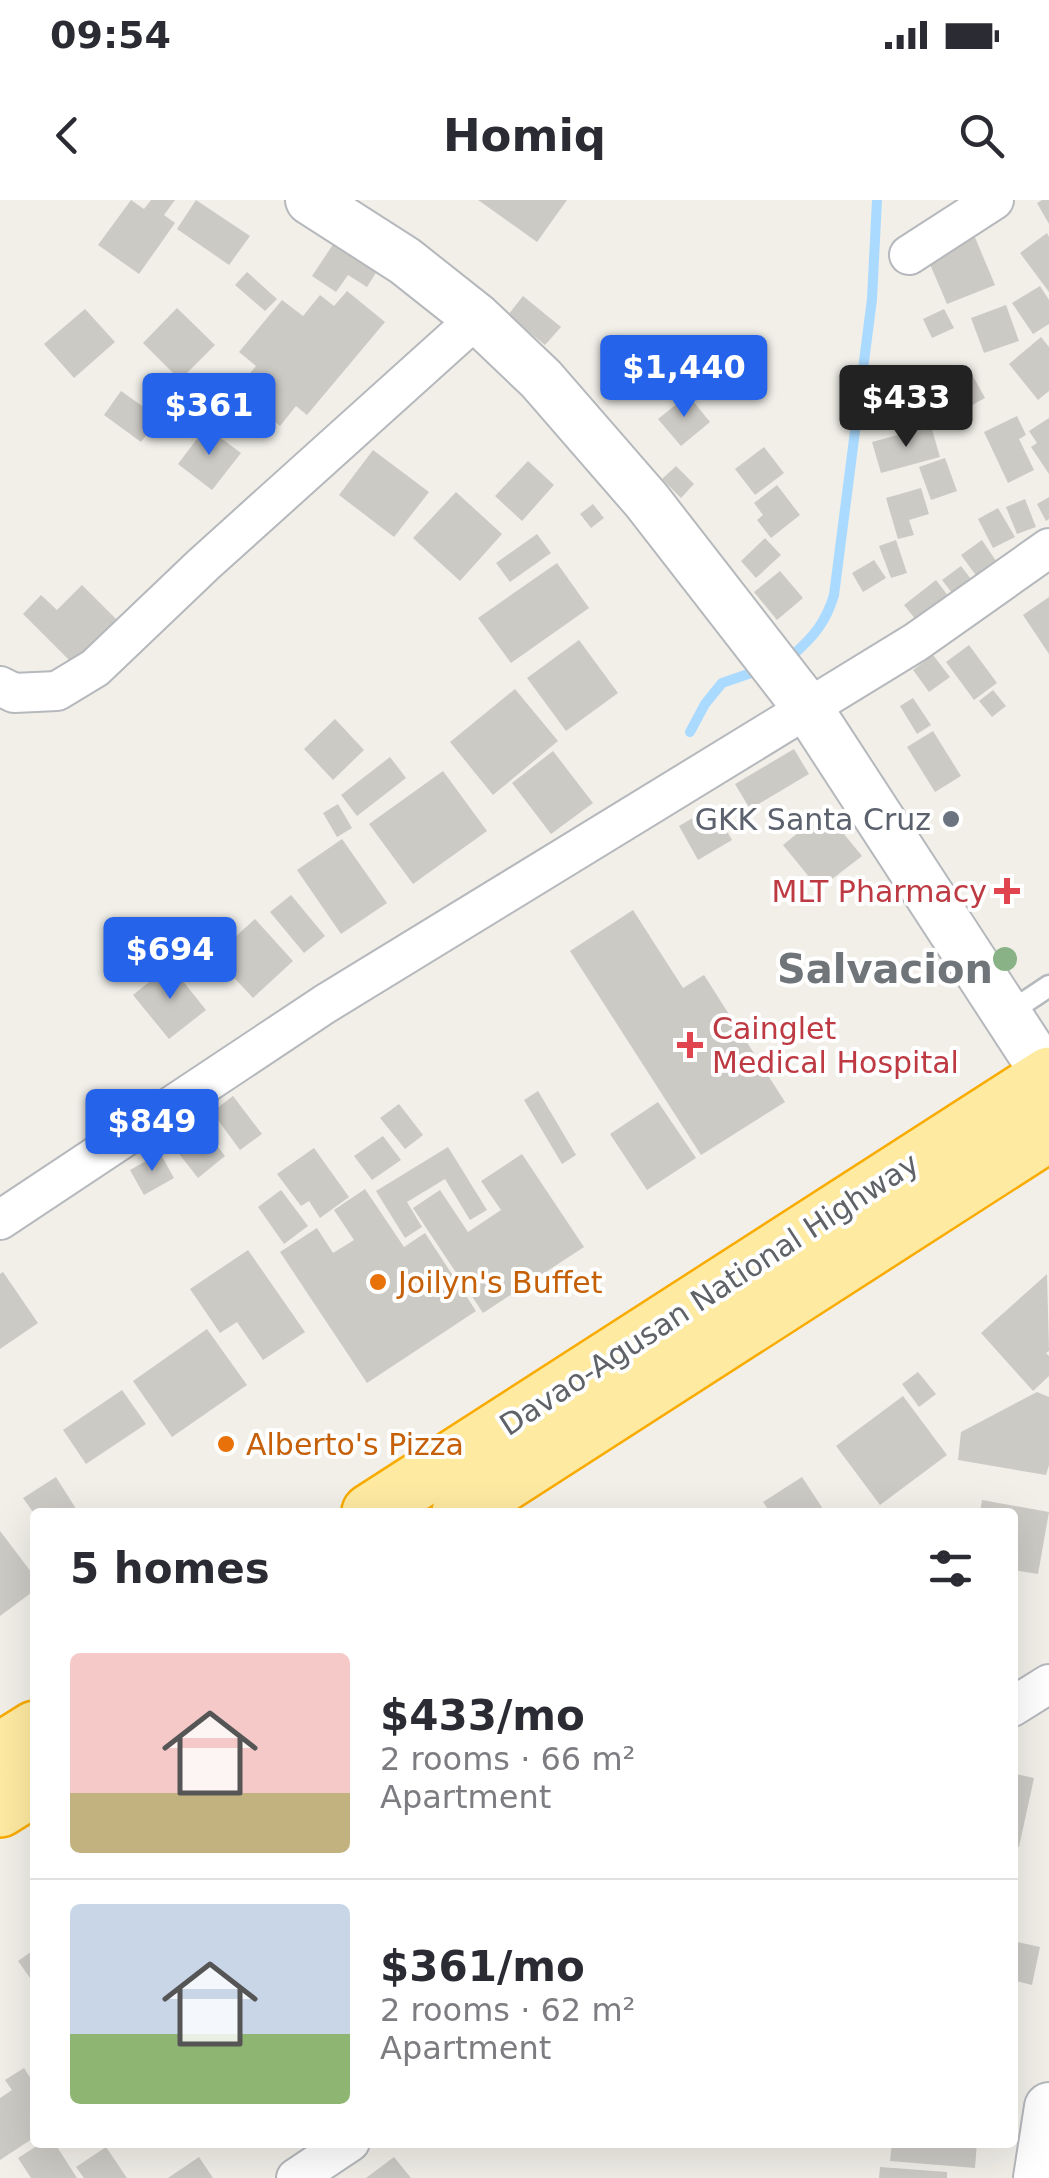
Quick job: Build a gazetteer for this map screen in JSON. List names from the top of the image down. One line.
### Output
{"streets":{"highway":["Davao-Agusan National Highway"]},"districts":["Salvacion"],"places":{"other":["GKK Santa Cruz","Joilyn's Buffet","Alberto's Pizza"],"health":["MLT Pharmacy","Cainglet Medical Hospital"]},"page":{"status":"09:54","header":"Homiq","price":["$1,440","$433","$361","$694","$849"],"heading":"5 homes","list":[{"name":"$433/mo","note":"2 rooms · 66 m² · Apartment"},{"name":"$361/mo","note":"2 rooms · 62 m² · Apartment"}]}}
